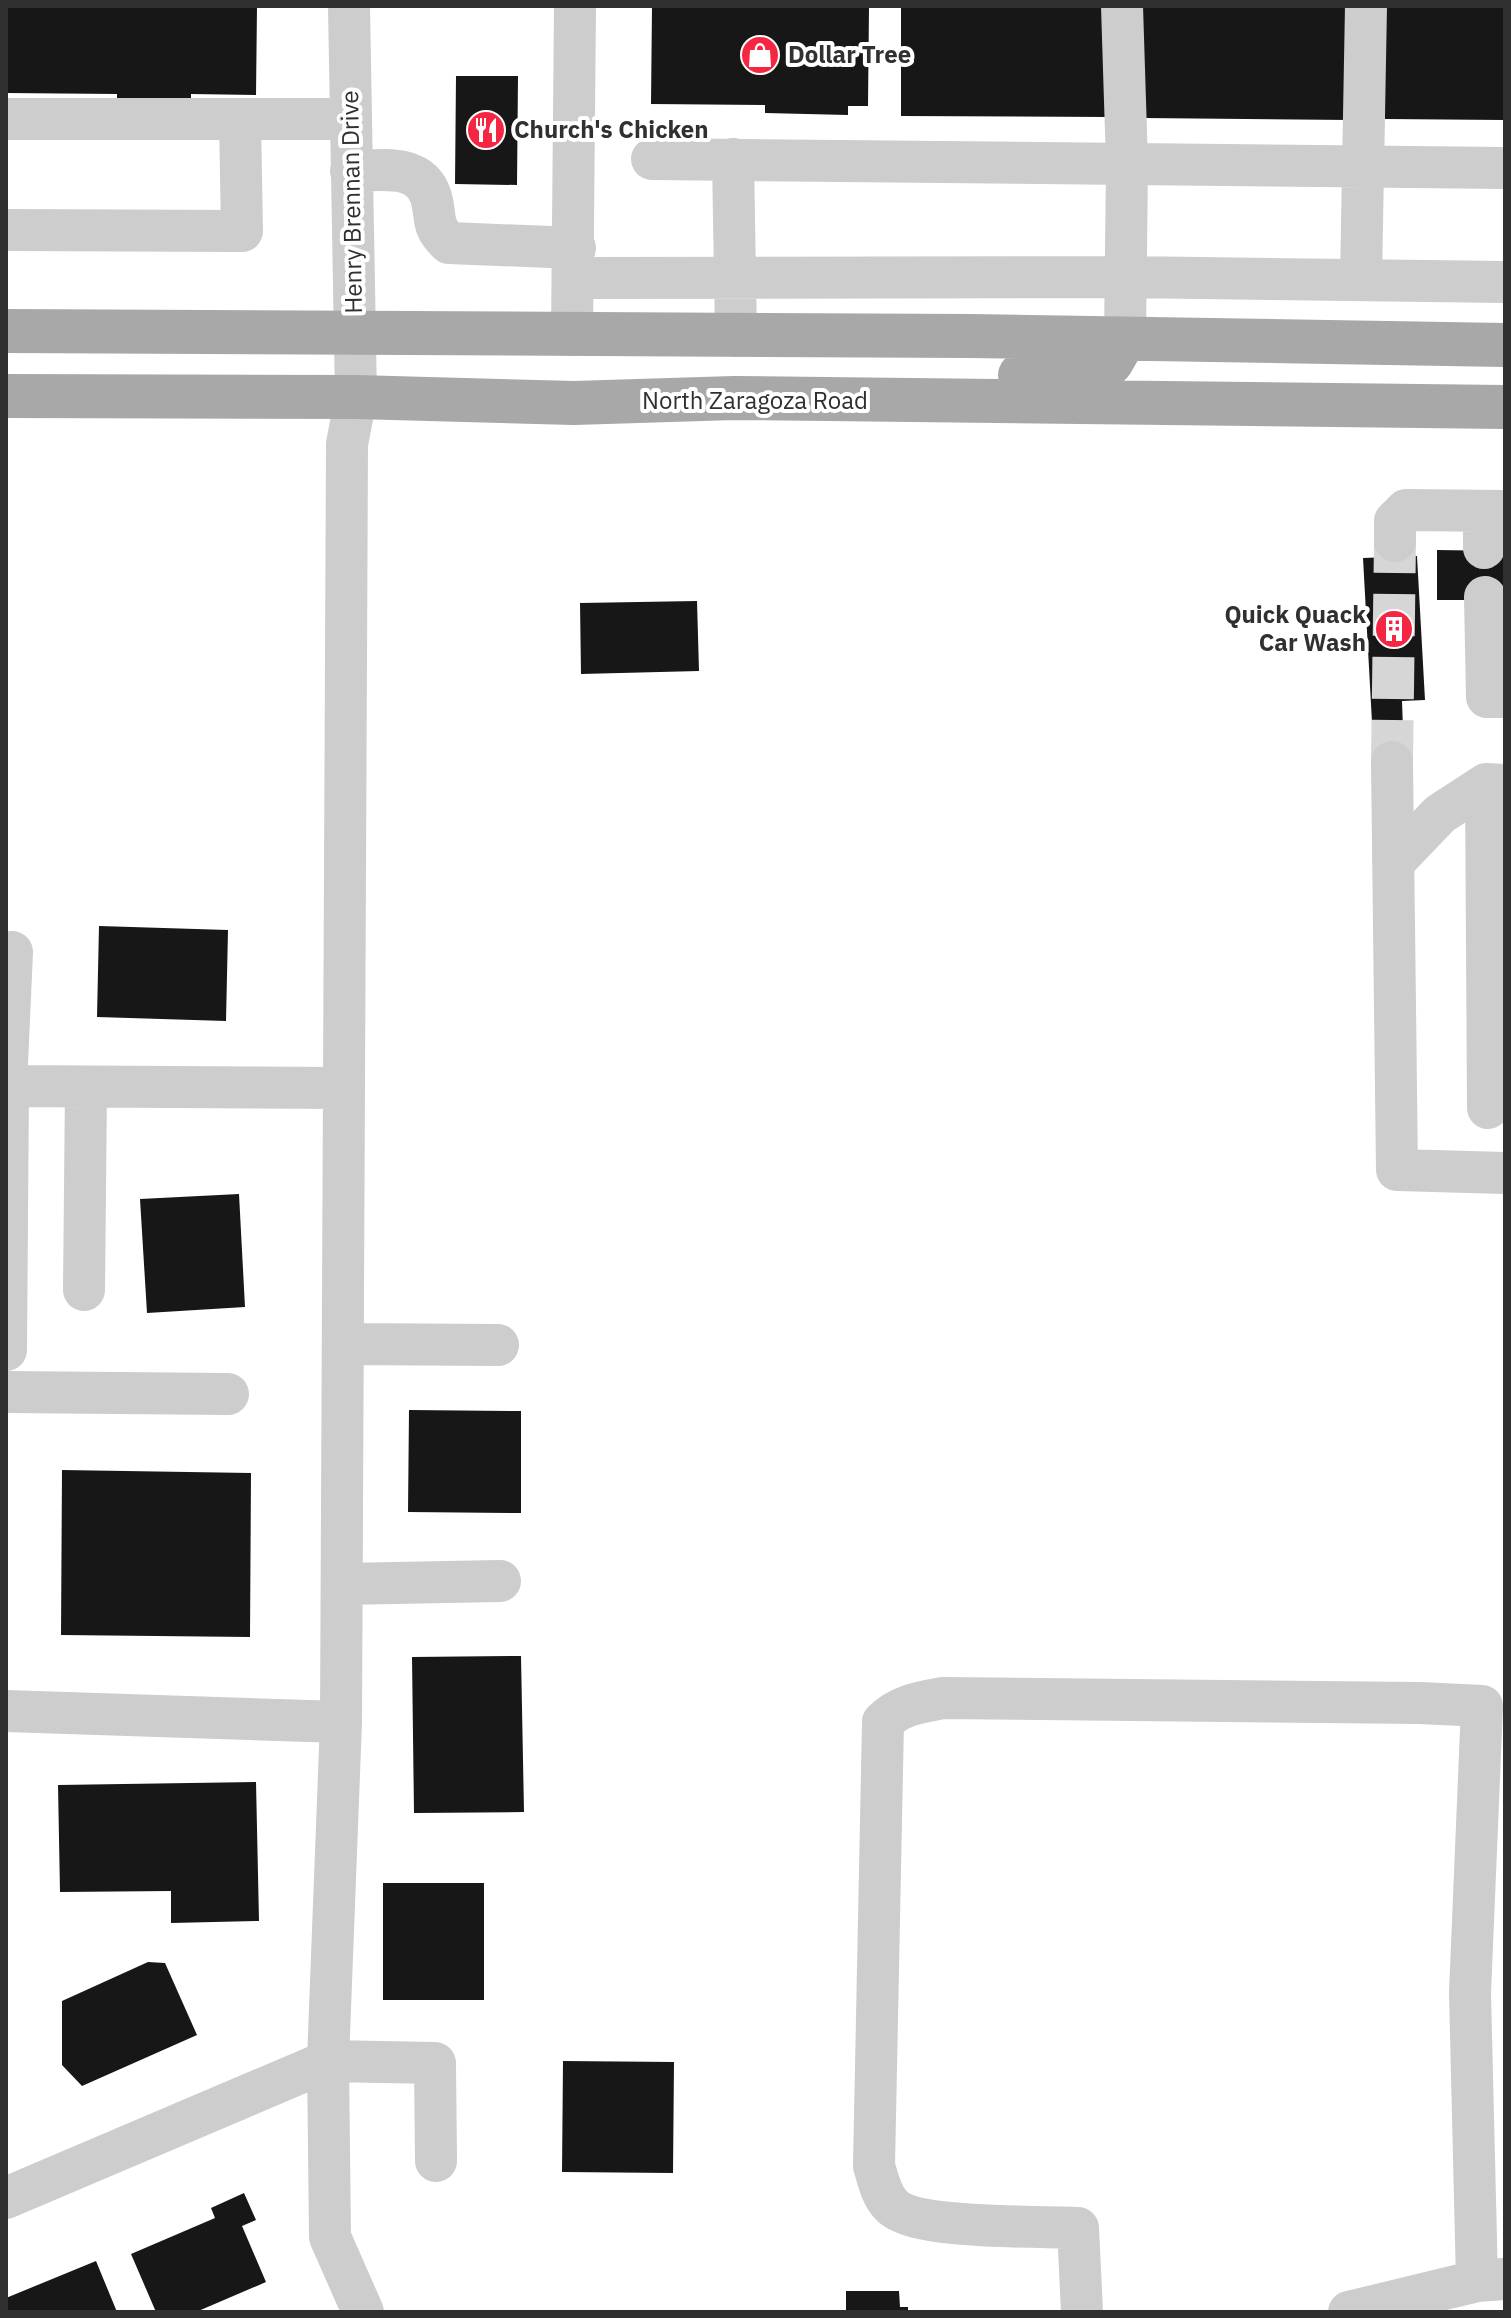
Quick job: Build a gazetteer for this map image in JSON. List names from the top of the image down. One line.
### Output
{"streets":{"main road":["North Zaragoza Road"],"street":["Henry Brennan Drive"]},"crossings":[["Henry Brennan Drive","North Zaragoza Road"]],"places":{"shop":["Dollar Tree"],"restaurant":["Church's Chicken"],"building":["Quick Quack Car Wash"]}}
